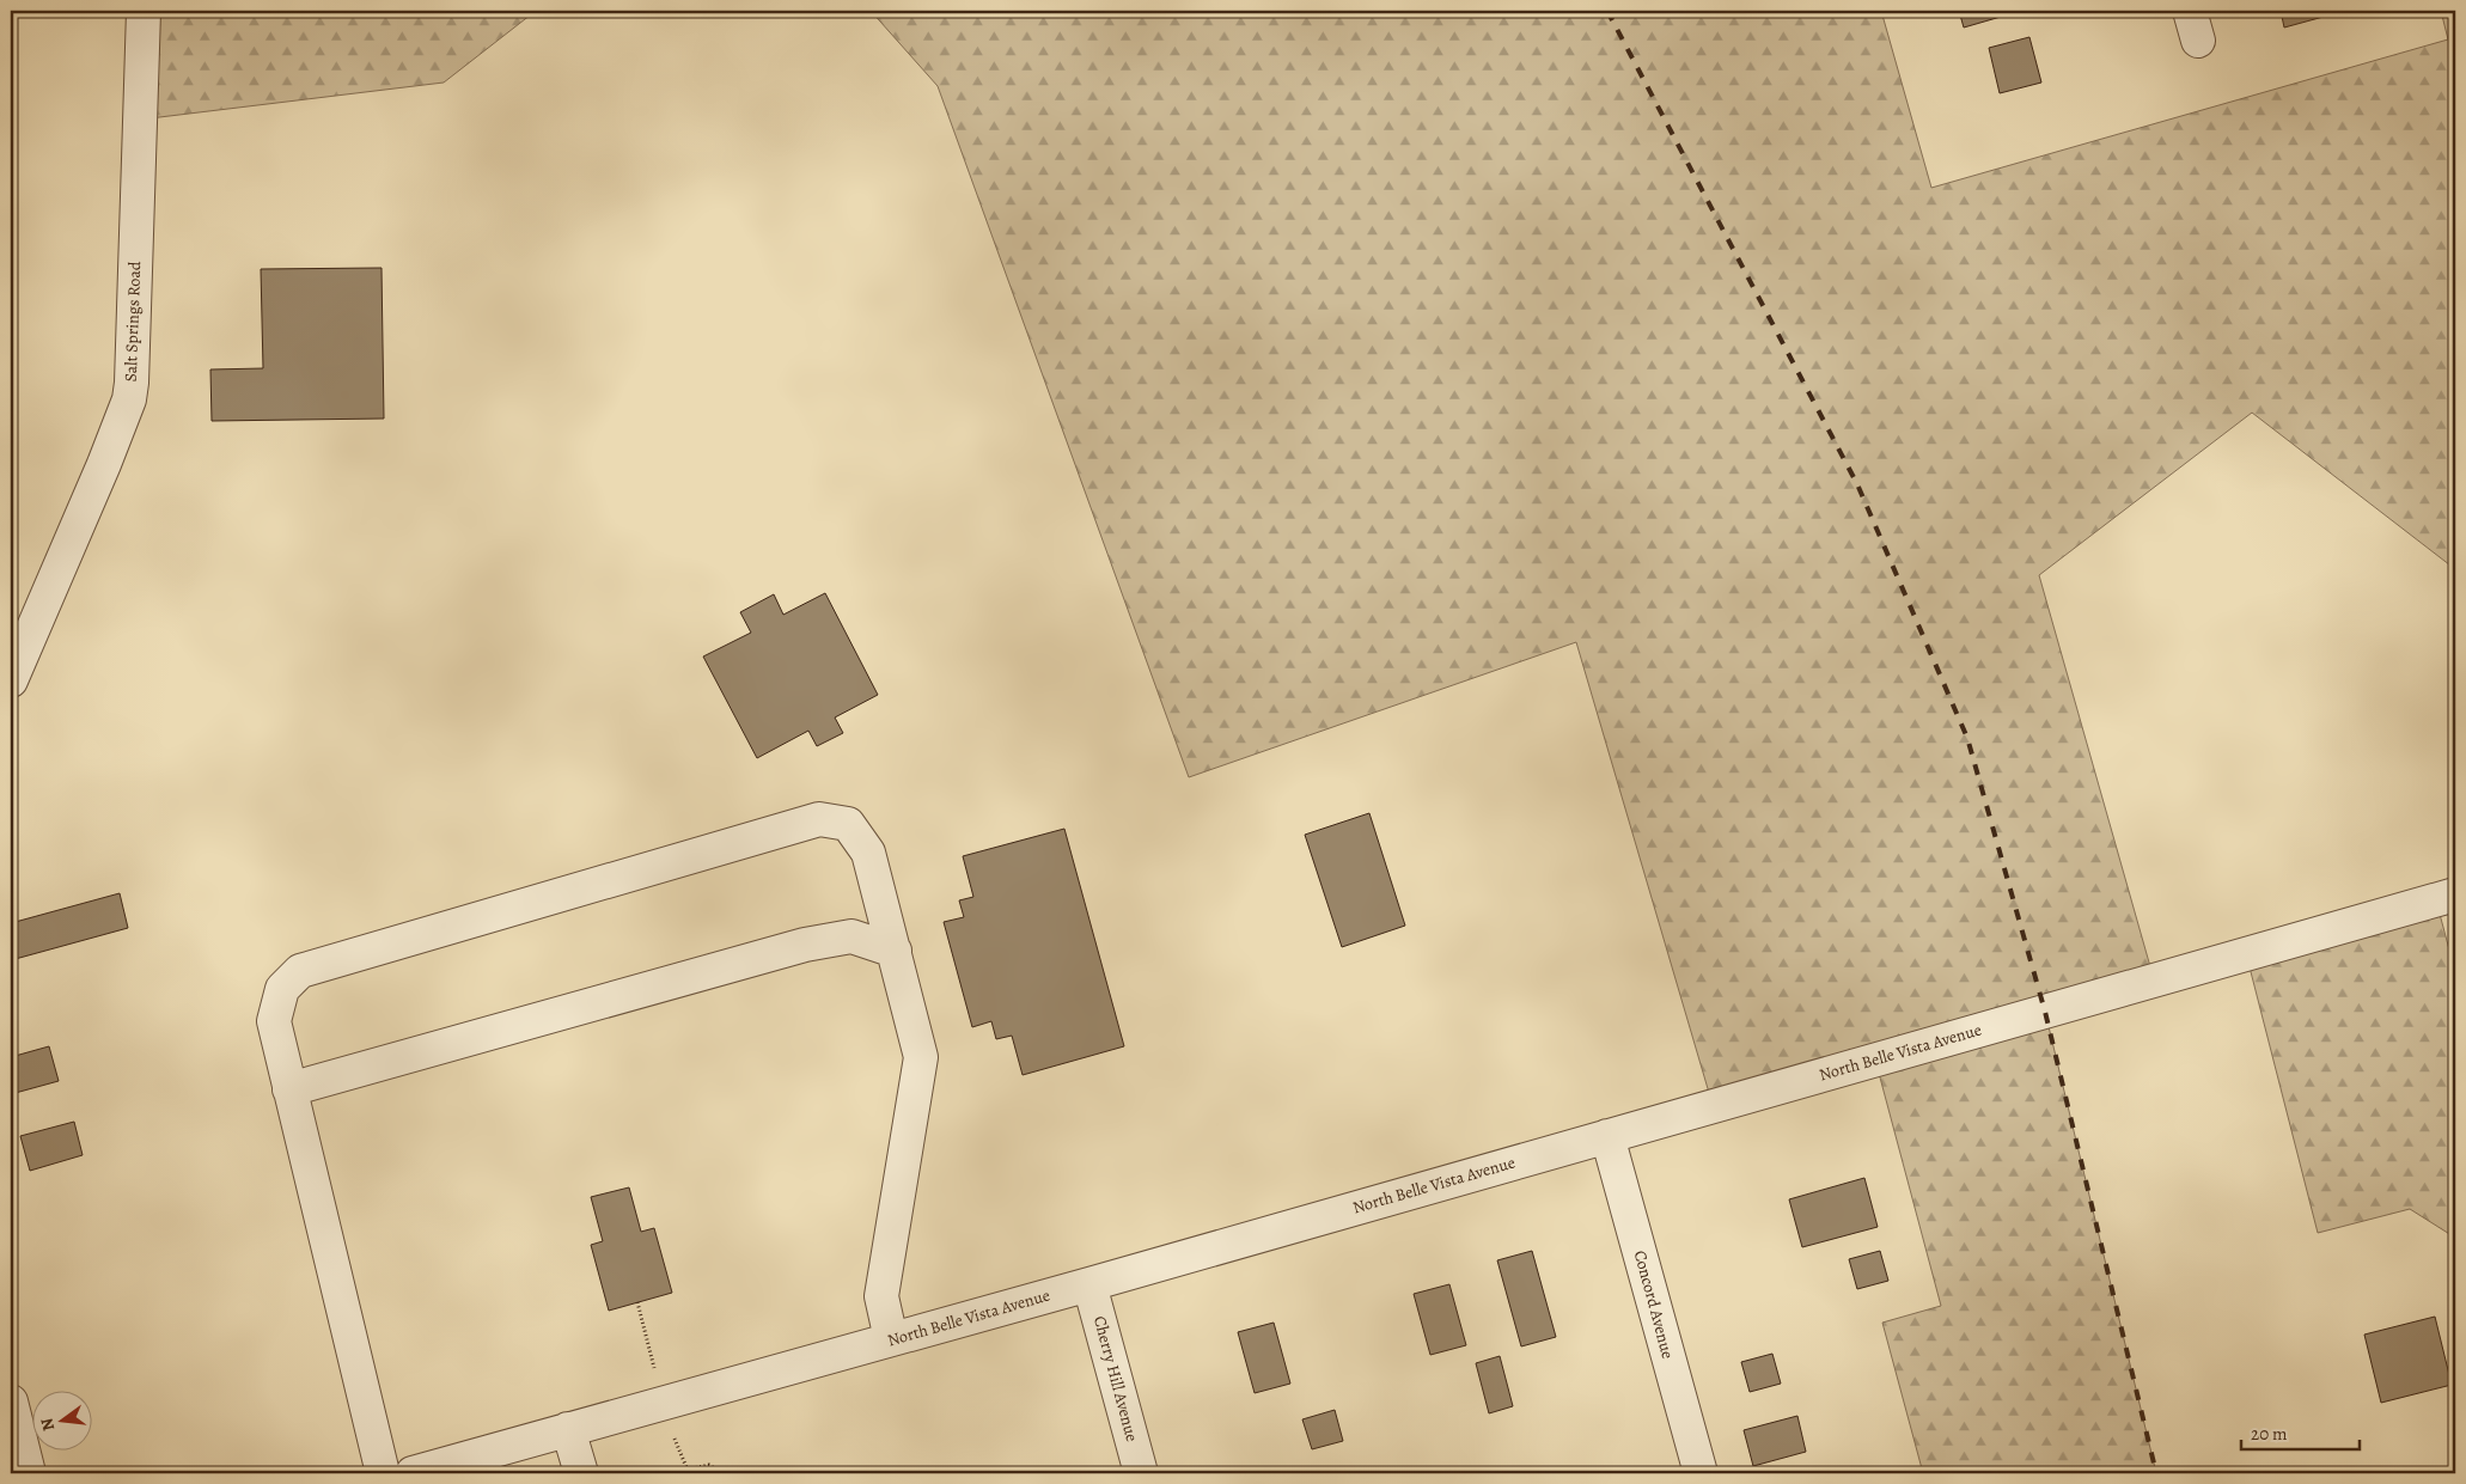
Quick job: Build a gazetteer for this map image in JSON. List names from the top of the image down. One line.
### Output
{"streets":{"street":["Salt Springs Road","North Belle Vista Avenue","Concord Avenue","Cherry Hill Avenue"]},"crossings":[["North Belle Vista Avenue","Concord Avenue"],["North Belle Vista Avenue","Cherry Hill Avenue"]],"scale_bar":"20 m","north":"left"}
